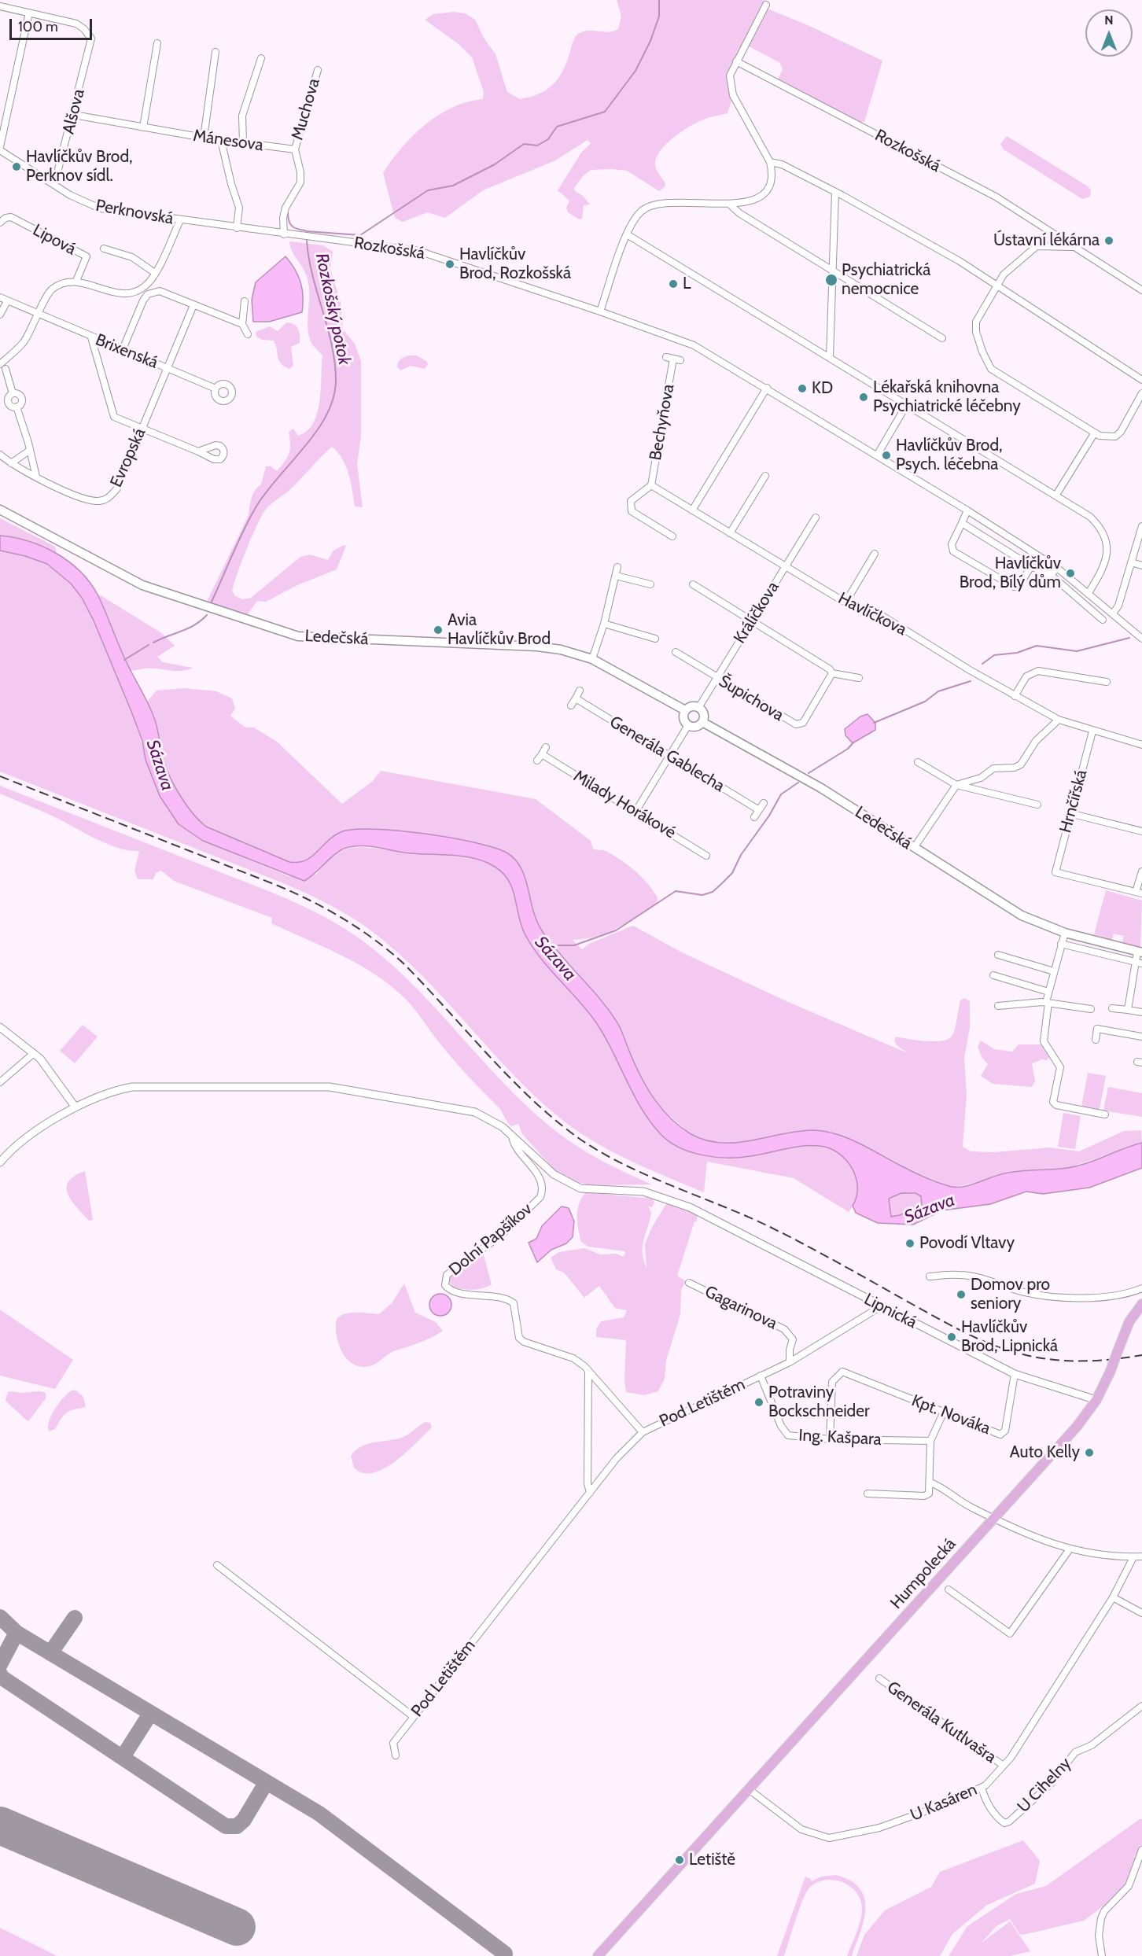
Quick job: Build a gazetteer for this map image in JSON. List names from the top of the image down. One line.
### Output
{"streets":{"main road":["Ledečská","Humpolecká"],"street":["Muchova","Alšova","Mánesova","Rozkošská","Perknovská","Lipová","Brixenská","Bechyňova","Evropská","Králíčkova","Havlíčkova","Šupichova","Generála Gablecha","Hrnčířská","Milady Horákové","Dolní Papšíkov","Gagarinova","Lipnická","Pod Letištěm","Kpt. Nováka","Ing. Kašpara","Generála Kutlvašra","U Cihelny","U Kasáren"]},"crossings":[["Muchova","Mánesova"],["Alšova","Mánesova"],["Alšova","Perknovská"],["Rozkošská","Perknovská"],["Brixenská","Evropská"],["Králíčkova","Havlíčkova"],["Králíčkova","Ledečská"],["Králíčkova","Šupichova"],["Havlíčkova","Hrnčířská"],["Dolní Papšíkov","Lipnická"],["Dolní Papšíkov","Pod Letištěm"],["Gagarinova","Pod Letištěm"],["Lipnická","Pod Letištěm"],["Lipnická","Kpt. Nováka"],["Lipnická","Humpolecká"],["Pod Letištěm","Ing. Kašpara"],["Kpt. Nováka","Ing. Kašpara"],["Humpolecká","U Kasáren"],["Generála Kutlvašra","U Kasáren"],["U Cihelny","U Kasáren"]],"water":["Rozkošský potok","Sázava"],"places":["Havlíčkův Brod, Perknov sídl.","Ústavní lékárna","Havlíčkův Brod, Rozkošská","Psychiatrická nemocnice","L","KD","Lékařská knihovna Psychiatrické léčebny","Havlíčkův Brod, Psych. léčebna","Havlíčkův Brod, Bílý dům","Avia Havlíčkův Brod","Povodí Vltavy","Domov pro seniory","Havlíčkův Brod, Lipnická","Potraviny Bockschneider","Auto Kelly","Letiště"],"scale_bar":"100 m","north":"top"}
